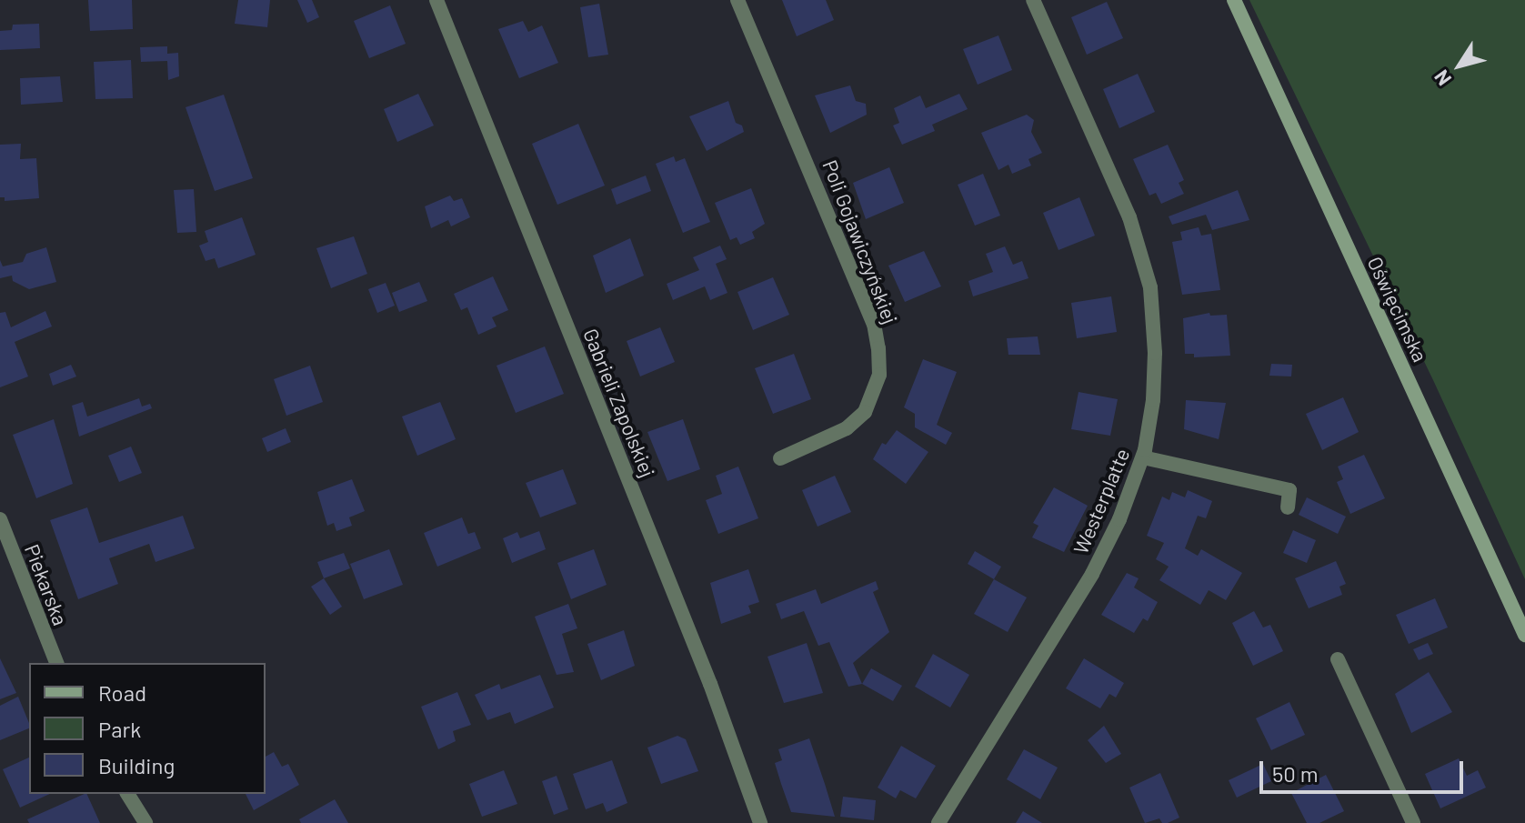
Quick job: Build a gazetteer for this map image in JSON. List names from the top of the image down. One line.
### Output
{"streets":{"street":["Poli Gojawiczyńskiej","Oświęcimska","Gabrieli Zapolskiej","Westerplatte","Piekarska"]},"legend":["Road","Park","Building"],"scale_bar":"50 m","north":"bottom left"}
